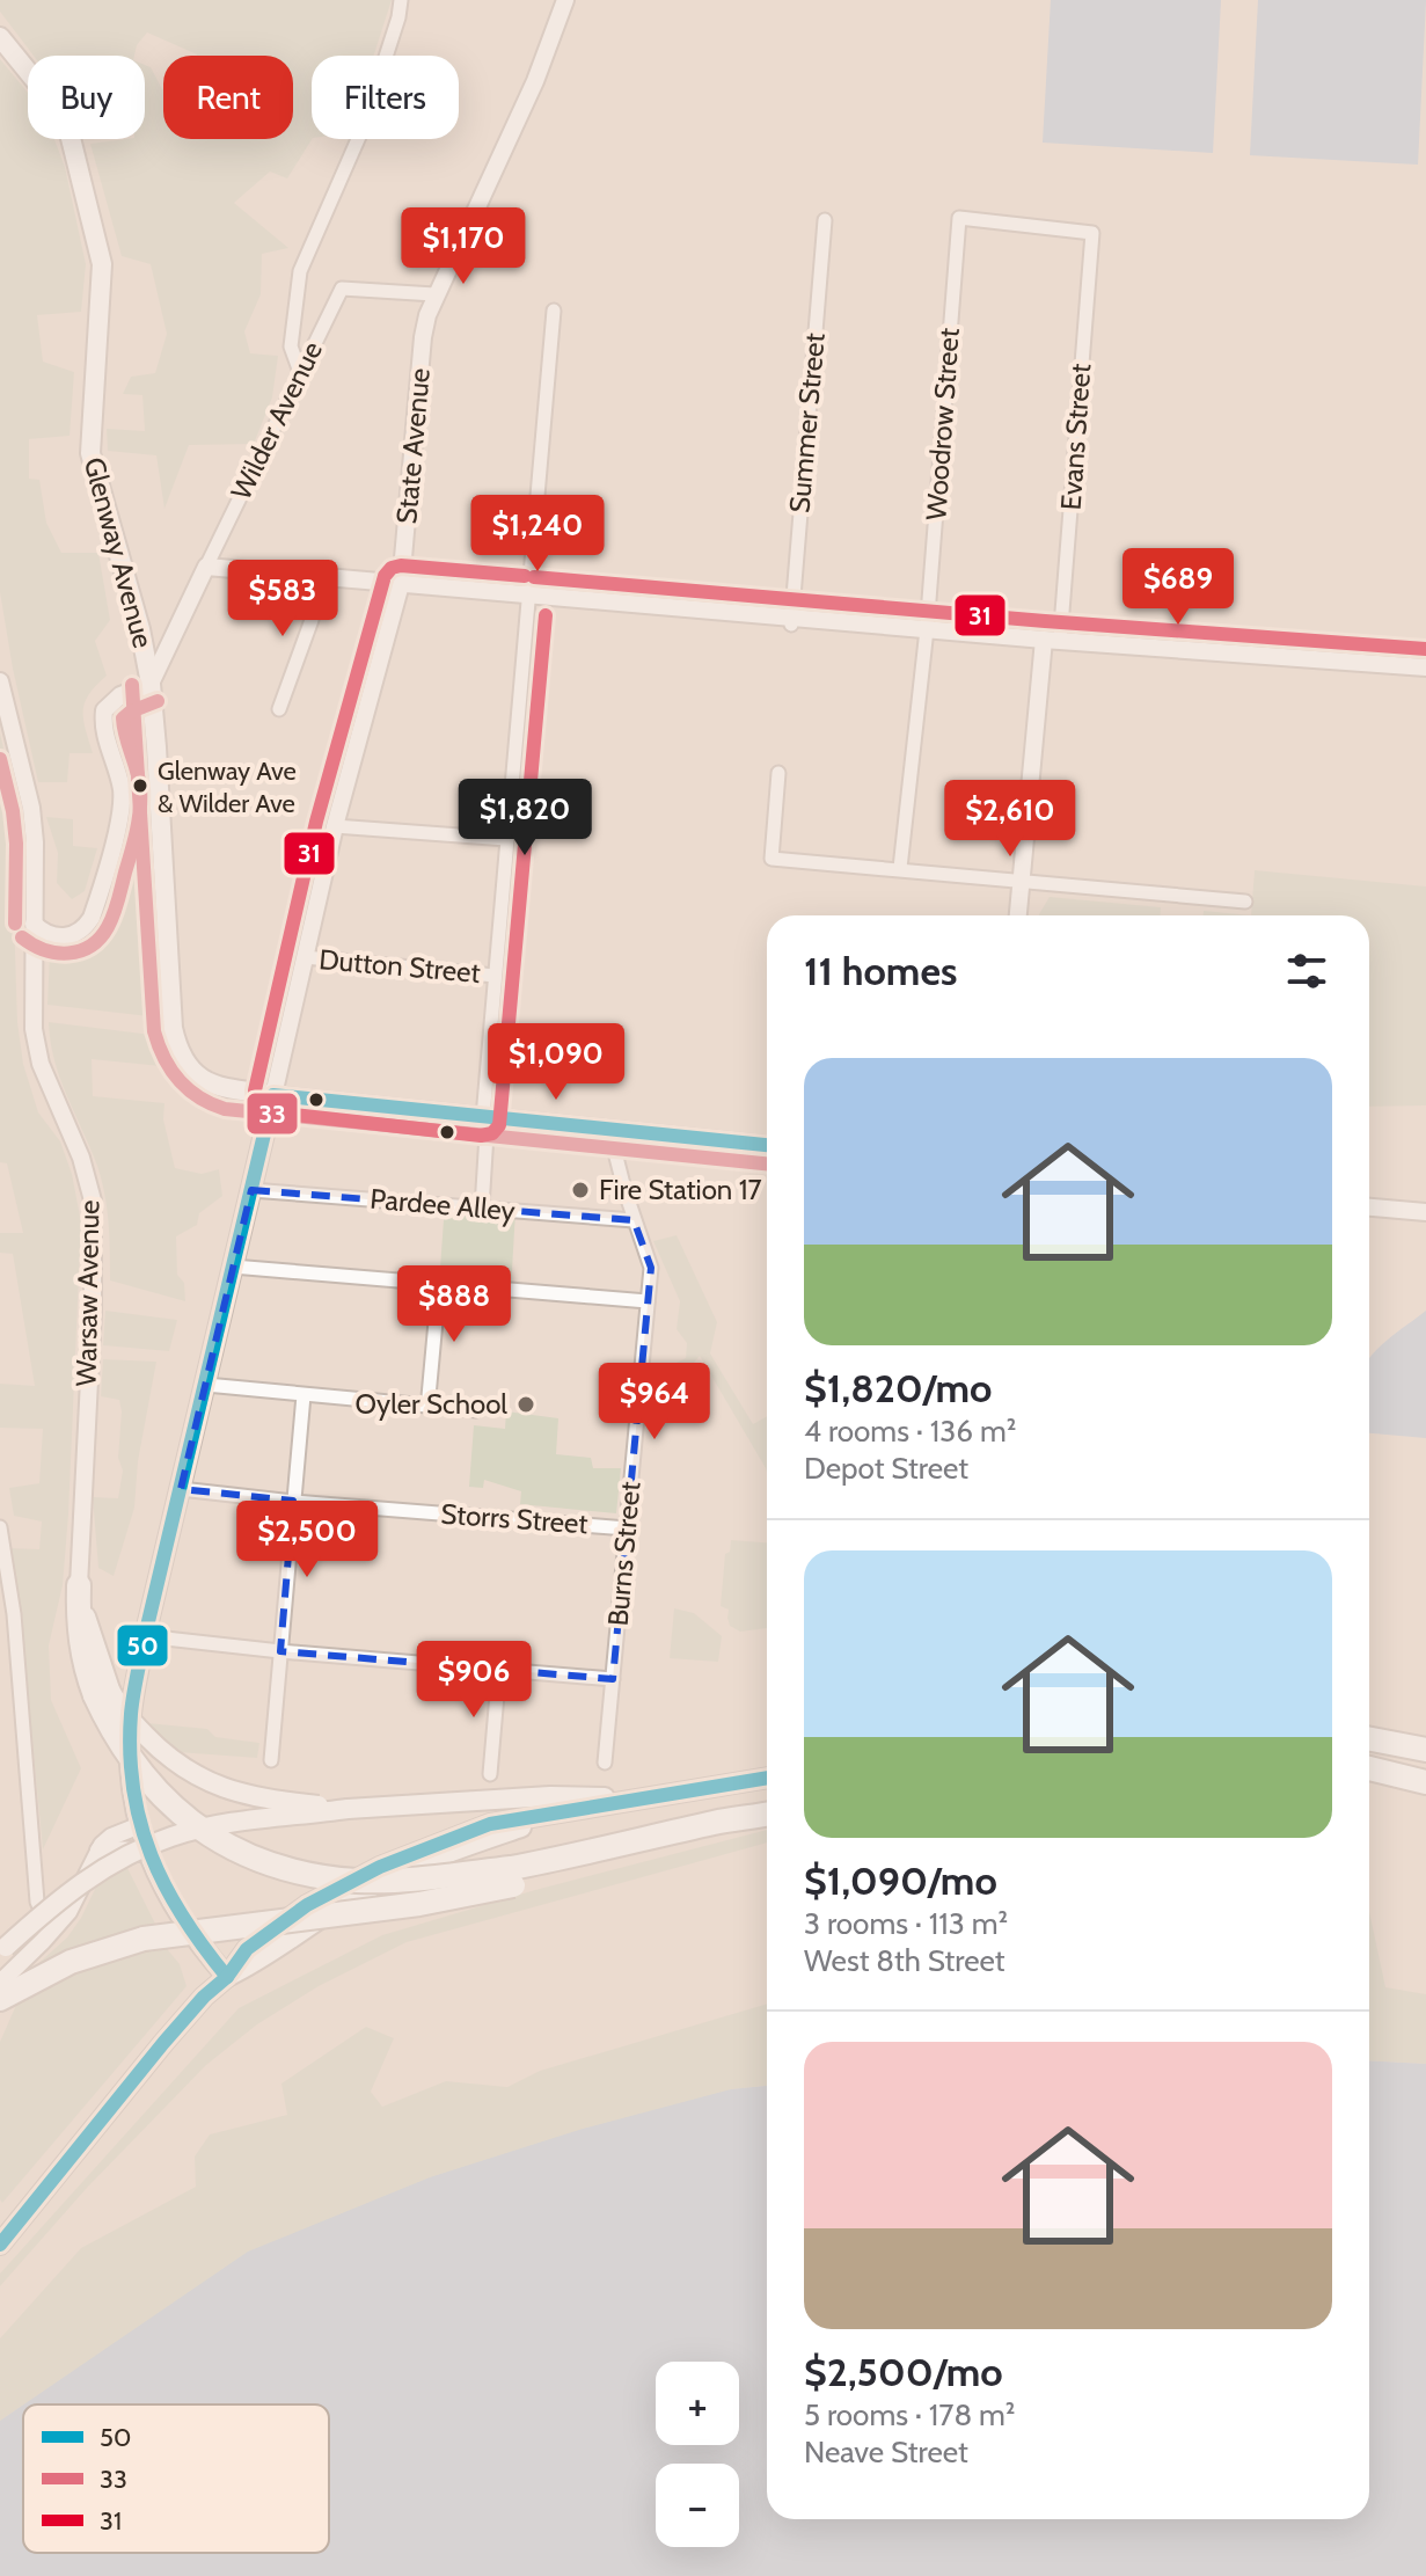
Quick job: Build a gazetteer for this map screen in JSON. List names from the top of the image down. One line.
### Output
{"streets":{"main road":["Wilder Avenue","Evans Street","State Avenue","Glenway Avenue","Warsaw Avenue"],"street":["Summer Street","Woodrow Street","Dutton Street","Pardee Alley","Storrs Street","Burns Street"]},"crossings":[["Wilder Avenue","State Avenue"],["Wilder Avenue","Glenway Avenue"],["Woodrow Street","Evans Street"],["State Avenue","Glenway Avenue"],["State Avenue","Dutton Street"],["State Avenue","Pardee Alley"],["State Avenue","Storrs Street"],["Pardee Alley","Burns Street"],["Storrs Street","Burns Street"]],"places":["Glenway Ave & Wilder Ave","Fire Station 17","Oyler School"],"lines":["transit line 31","transit line 33","transit line 50"],"legend":["50","33","31"],"page":{"chip":["Buy","Rent","Filters"],"price":["$1,170","$1,240","$689","$583","$1,820","$2,610","$1,090","$888","$964","$2,500","$906"],"heading":"11 homes","list":[{"name":"$1,820/mo","note":"4 rooms · 136 m² · Depot Street"},{"name":"$1,090/mo","note":"3 rooms · 113 m² · West 8th Street"},{"name":"$2,500/mo","note":"5 rooms · 178 m² · Neave Street"}],"map_buttons":["+","−"]}}
